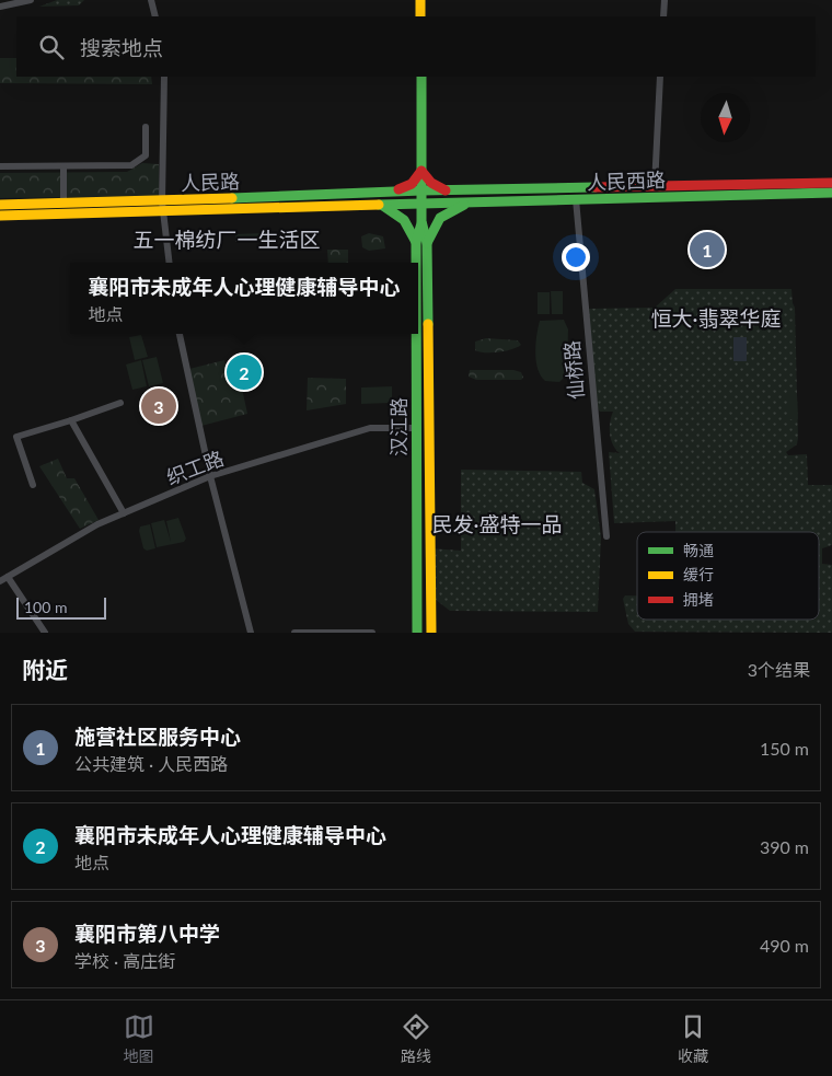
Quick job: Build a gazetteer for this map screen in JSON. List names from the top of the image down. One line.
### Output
{"streets":{"main road":["人民西路","人民路","汉江路"],"street":["仙桥路","织工路"]},"crossings":[["人民西路","人民路"],["人民西路","仙桥路"],["人民西路","汉江路"],["人民路","汉江路"],["汉江路","织工路"]],"districts":["五一棉纺厂一生活区","恒大·翡翠华庭","民发·盛特一品"],"legend":["畅通","缓行","拥堵"],"scale_bar":"100 m","north":"bottom","page":{"search":"搜索地点","pins":["1","2","3"],"popup":["襄阳市未成年人心理健康辅导中心","地点"],"scale":"100 m","heading":["附近","3个结果"],"list":[{"mark":"1","name":"施营社区服务中心","note":"公共建筑 · 人民西路","value":"150 m"},{"mark":"2","name":"襄阳市未成年人心理健康辅导中心","note":"地点","value":"390 m"},{"mark":"3","name":"襄阳市第八中学","note":"学校 · 高庄街","value":"490 m"}],"nav":["地图","路线","收藏"]}}
